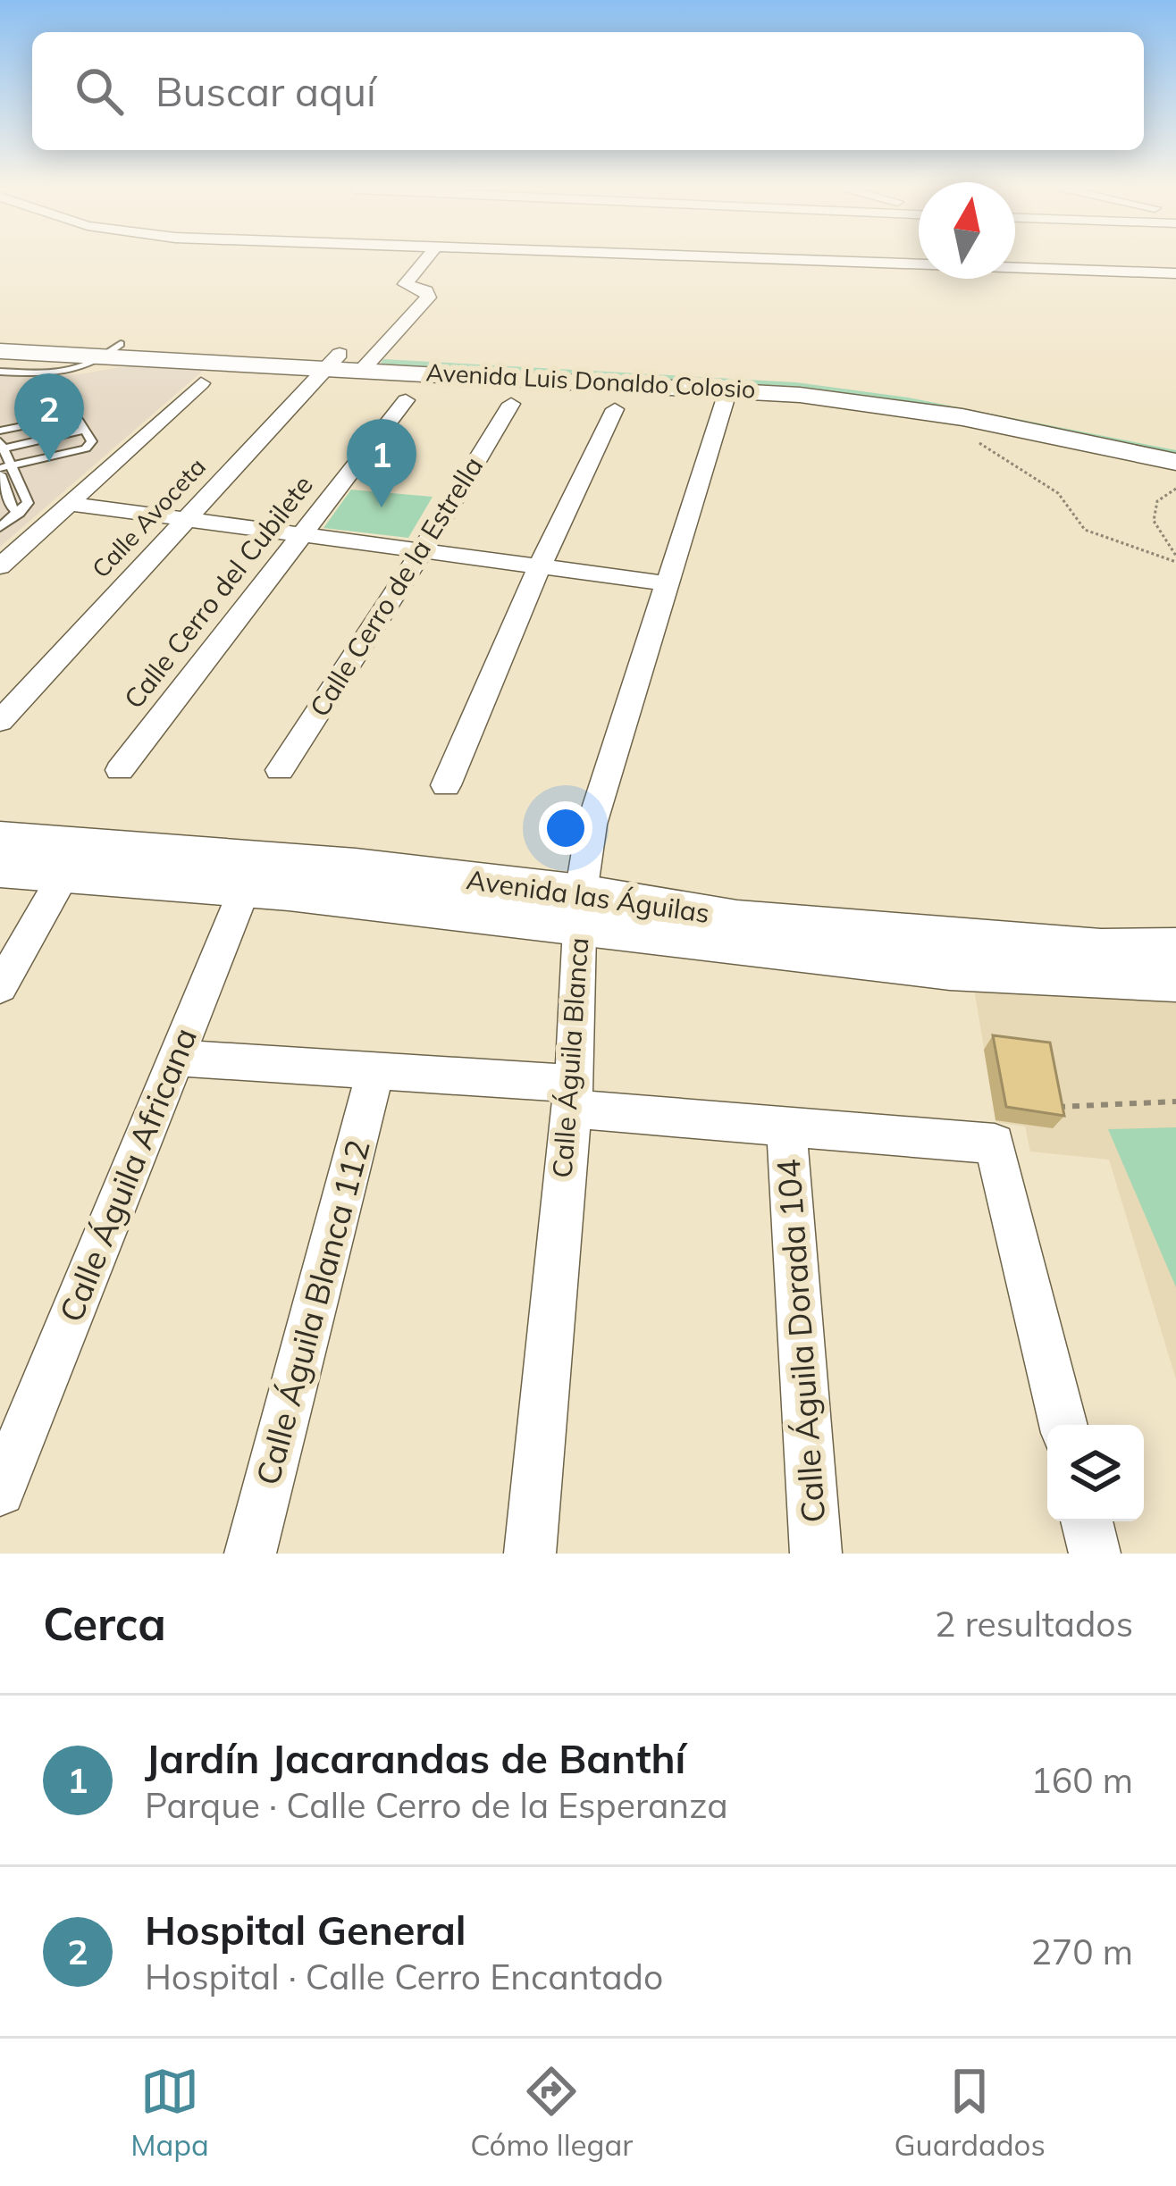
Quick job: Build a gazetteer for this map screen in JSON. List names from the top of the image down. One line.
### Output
{"streets":{"street":["Avenida Luis Donaldo Colosio","Calle Avoceta","Calle Cerro de la Estrella","Calle Cerro del Cubilete","Avenida las Águilas","Calle Águila Blanca","Calle Águila Africana","Calle Águila Blanca 112","Calle Águila Dorada 104"]},"crossings":[["Avenida Luis Donaldo Colosio","Calle Avoceta"],["Avenida Luis Donaldo Colosio","Calle Águila Blanca"],["Avenida las Águilas","Calle Águila Blanca"],["Avenida las Águilas","Calle Águila Africana"],["Calle Águila Blanca","Calle Águila Dorada 104"]],"north":"top","page":{"search":"Buscar aquí","pins":["2","1"],"heading":["Cerca","2 resultados"],"list":[{"mark":"1","name":"Jardín Jacarandas de Banthí","note":"Parque · Calle Cerro de la Esperanza","value":"160 m"},{"mark":"2","name":"Hospital General","note":"Hospital · Calle Cerro Encantado","value":"270 m"}],"nav":["Mapa","Cómo llegar","Guardados"]}}
